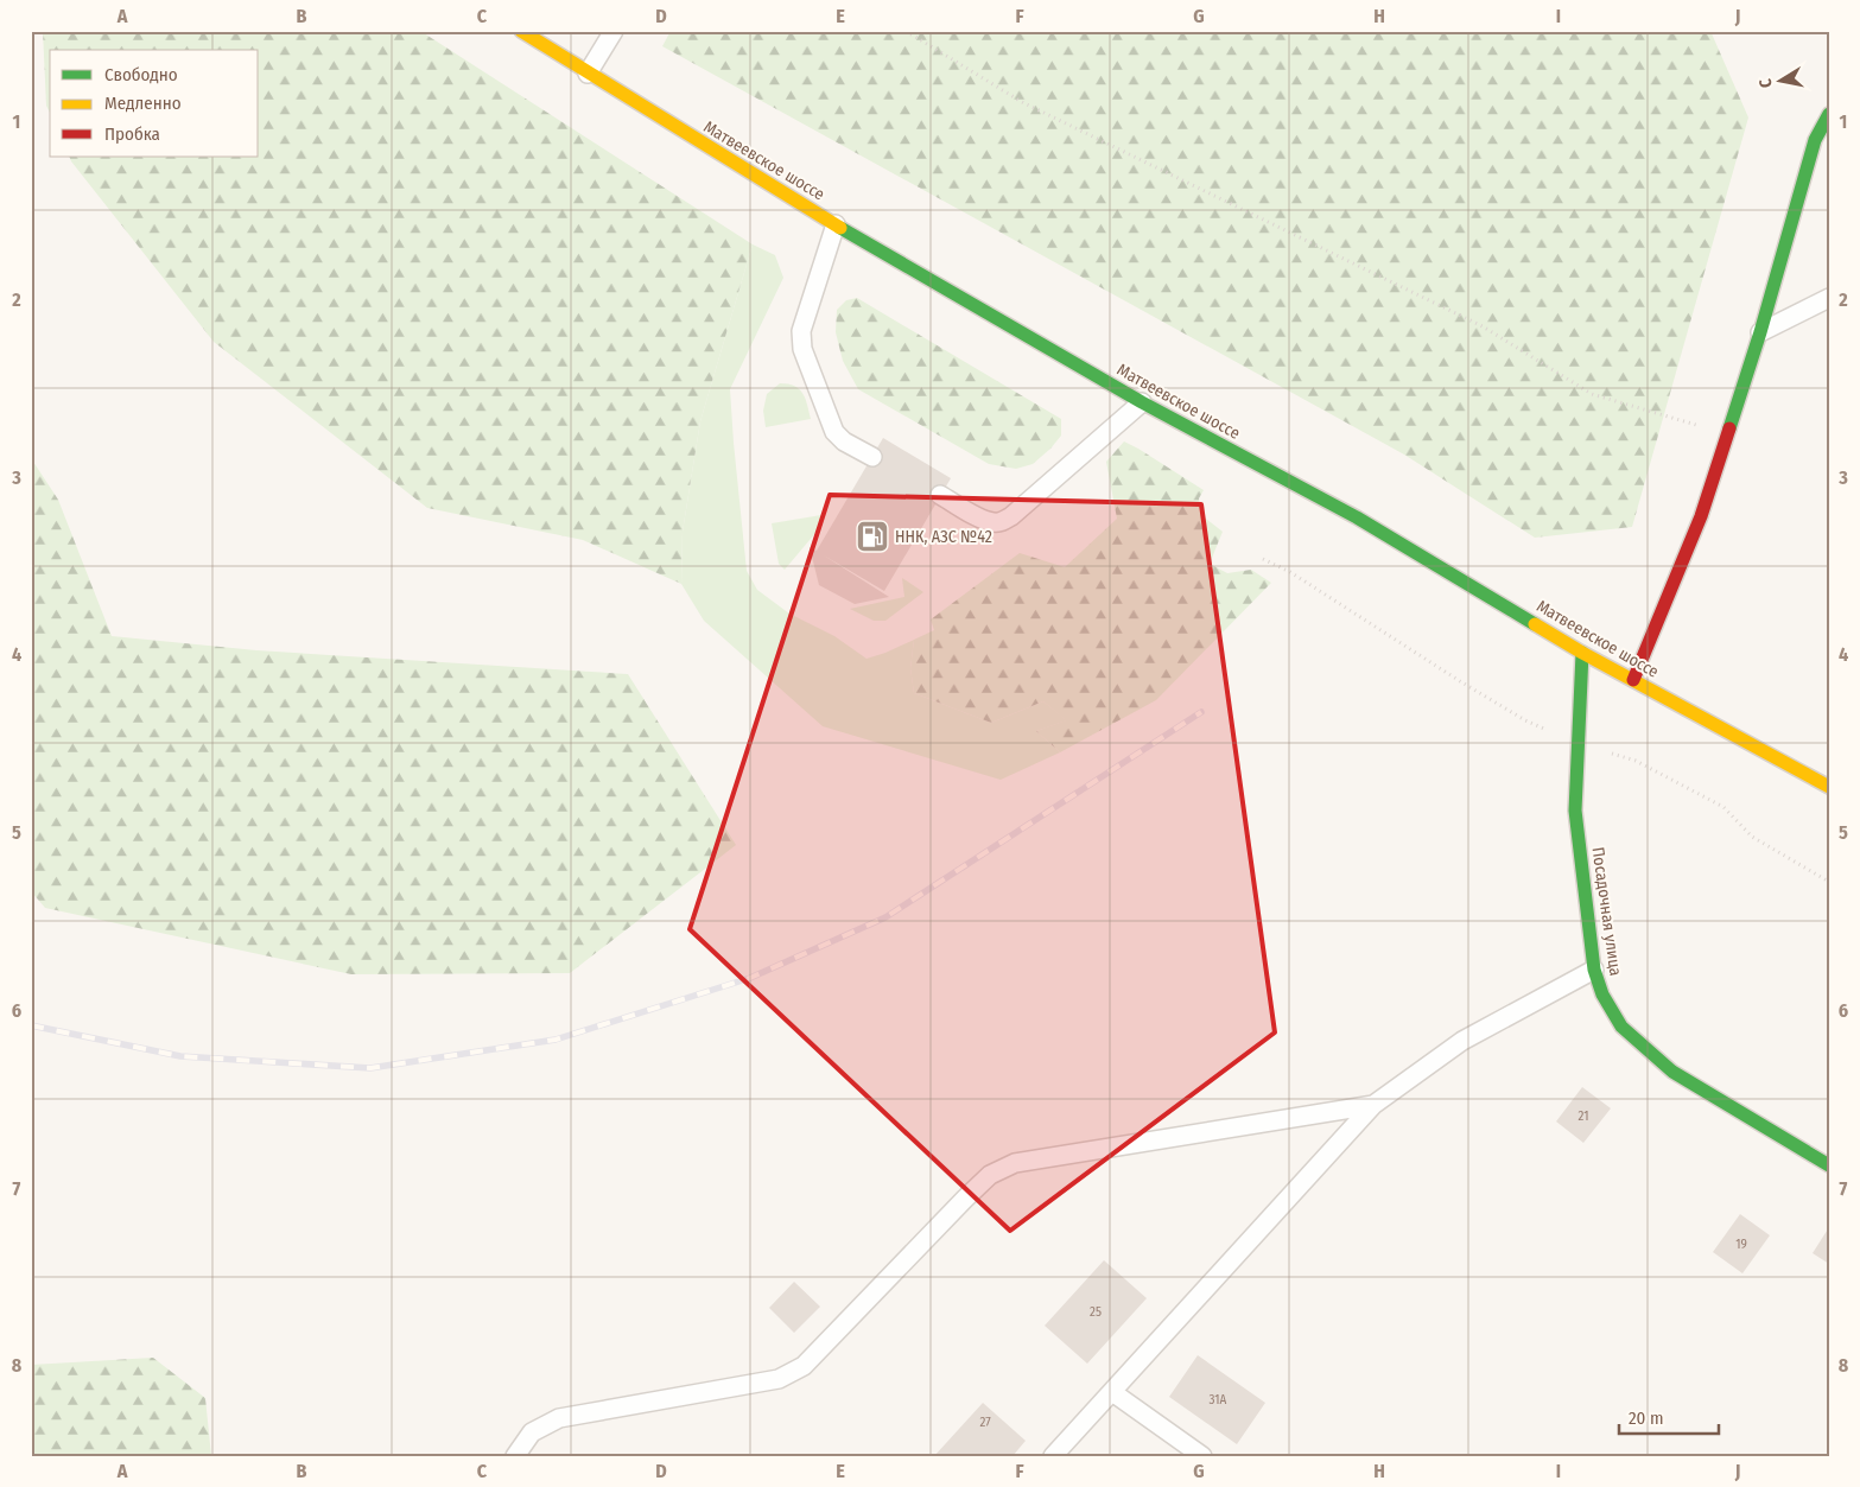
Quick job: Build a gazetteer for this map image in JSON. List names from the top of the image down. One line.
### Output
{"streets":{"main road":["Матвеевское шоссе","Посадочная улица"]},"crossings":[["Матвеевское шоссе","Посадочная улица"]],"places":{"fuel station":["ННК, АЗС №42"]},"house_numbers":["21","19","25","31А","27"],"legend":["Свободно","Медленно","Пробка"],"scale_bar":"20 m","north":"left","grid":{"columns":["A","B","C","D","E","F","G","H","I","J"],"rows":["1","2","3","4","5","6","7","8"]}}
